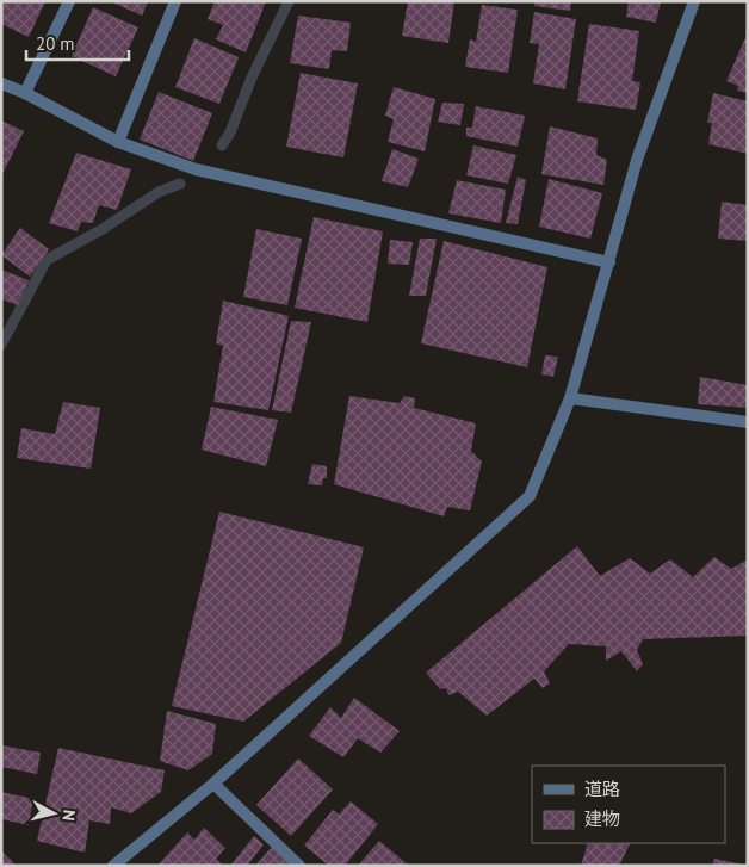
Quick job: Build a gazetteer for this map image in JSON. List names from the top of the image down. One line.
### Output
{"legend":["道路","建物"],"scale_bar":"20 m","north":"right"}
